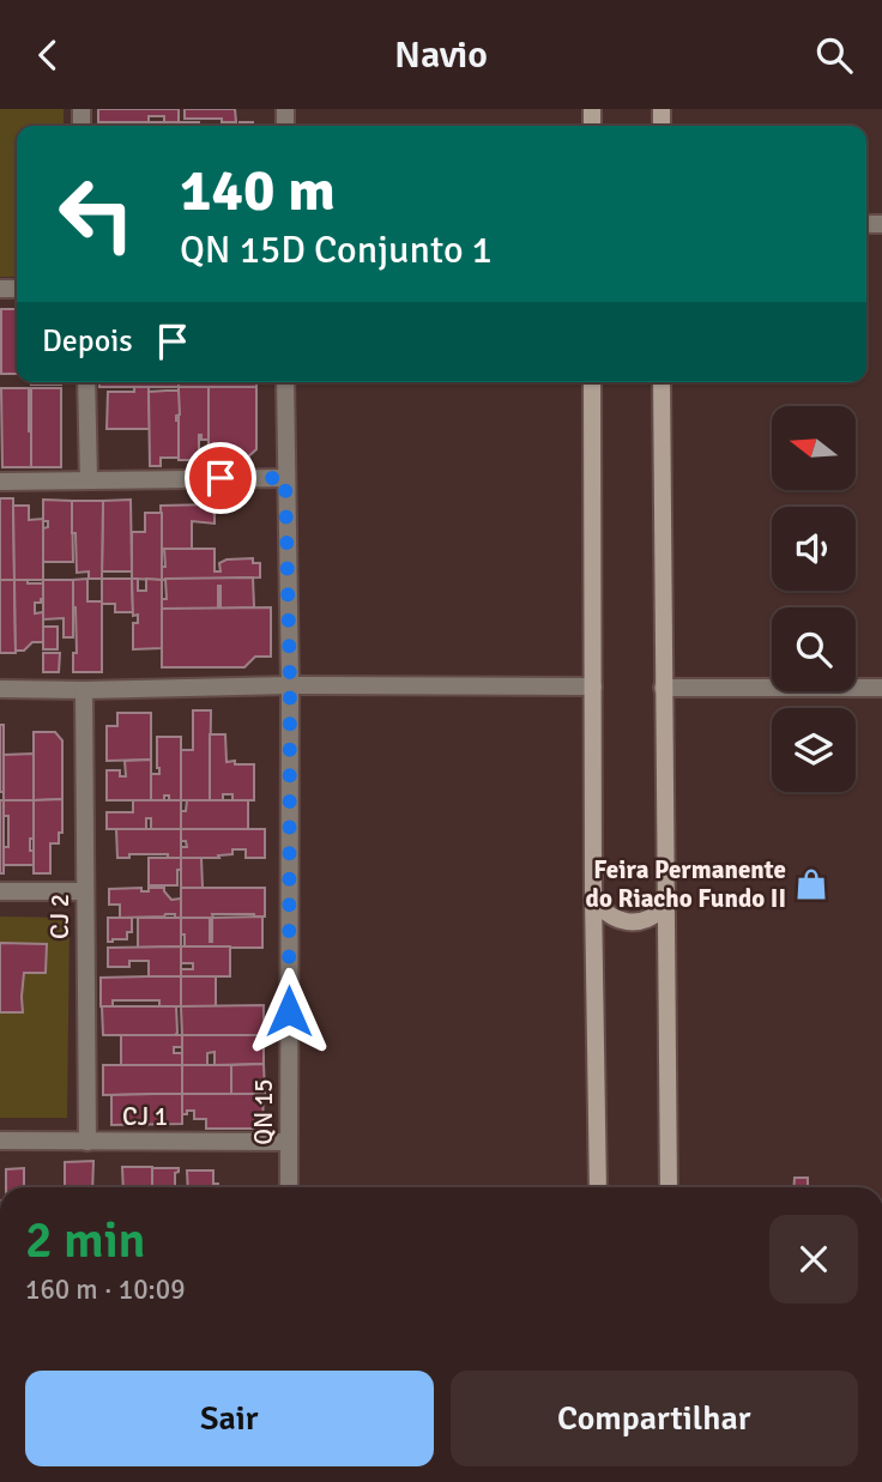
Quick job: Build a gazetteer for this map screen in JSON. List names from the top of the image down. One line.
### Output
{"streets":{"street":["CJ 2","QN 15","CJ 1"]},"crossings":[["CJ 2","CJ 1"],["QN 15","CJ 1"]],"places":{"shop":["Feira Permanente do Riacho Fundo II"]},"north":"left","page":{"header":"Navio","turn":["140 m","QN 15D Conjunto 1"],"then":"Depois","heading":["2 min","160 m · 10:09"],"buttons":["Sair","Compartilhar"]}}
